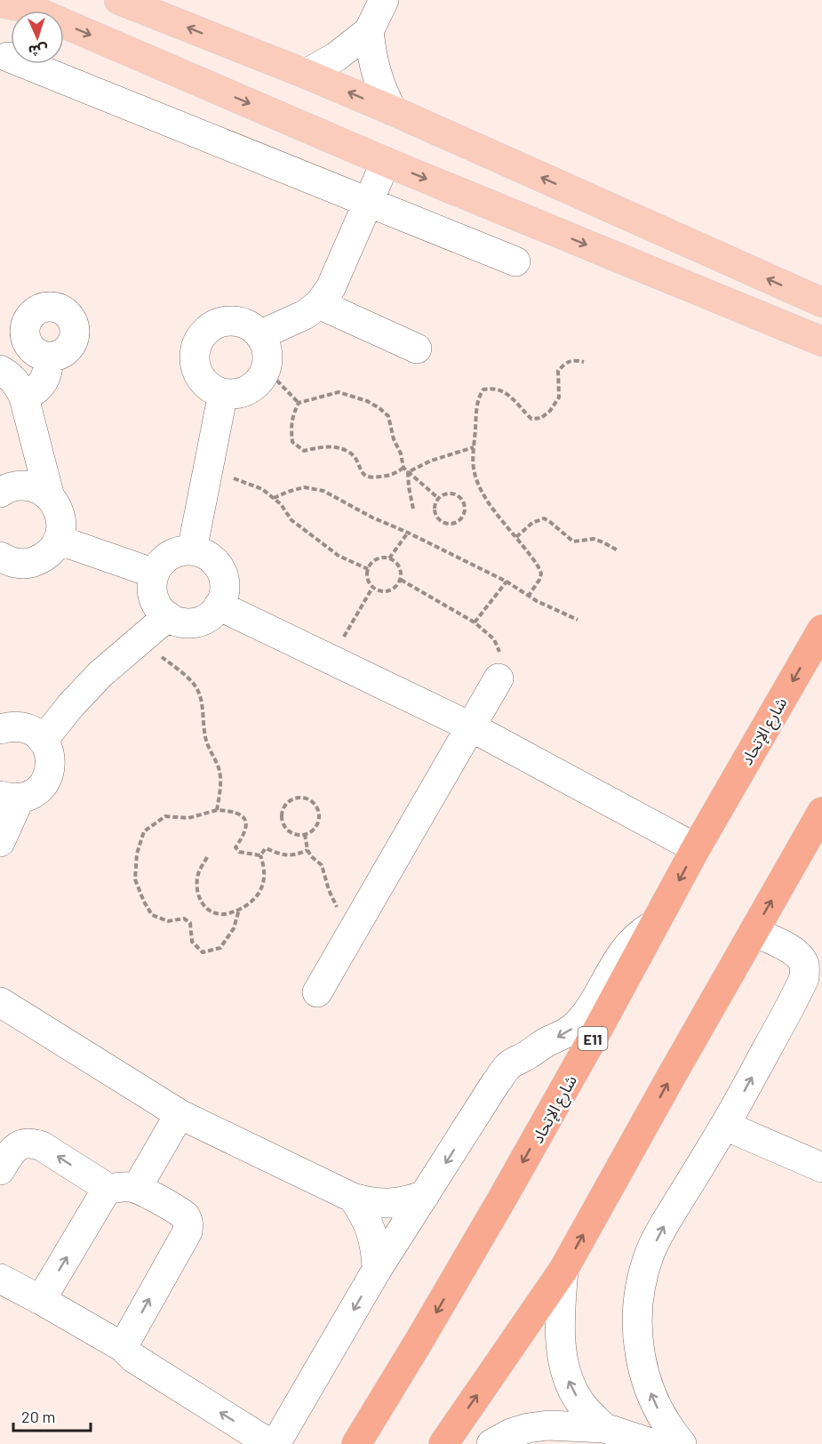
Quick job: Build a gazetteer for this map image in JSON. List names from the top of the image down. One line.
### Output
{"streets":{"highway":["شارع الإتحاد","E11"]},"scale_bar":"20 m","north":"bottom"}
